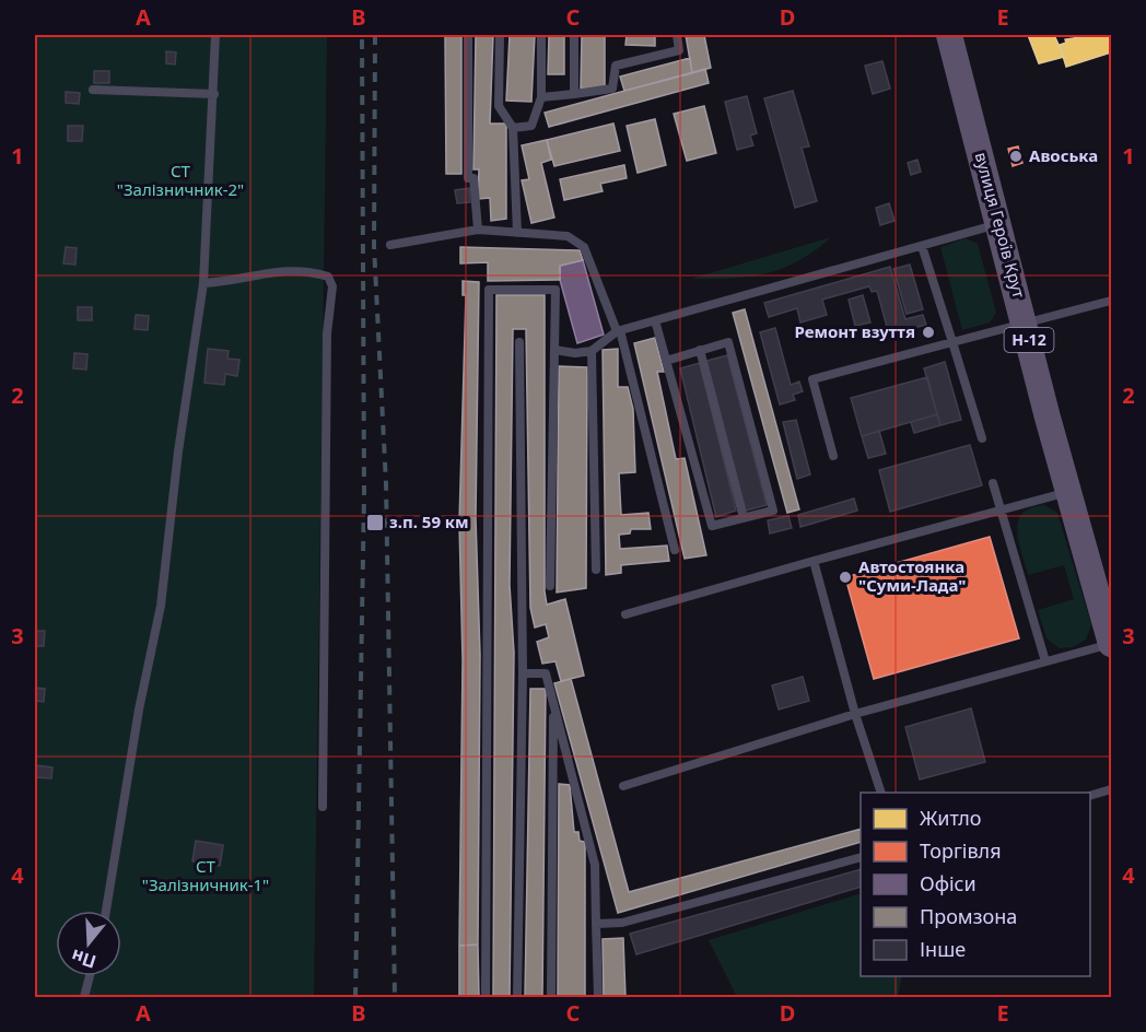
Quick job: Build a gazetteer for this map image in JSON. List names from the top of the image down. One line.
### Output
{"streets":{"main road":["вулиця Героїв Крут","Н-12"]},"parks":["СТ \"Залізничник-2\"","СТ \"Залізничник-1\""],"places":{"other":["Авоська","Ремонт взуття","Автостоянка \"Суми-Лада\""],"transit":["з.п. 59 км"]},"legend":["Житло","Торгівля","Офіси","Промзона","Інше"],"north":"bottom","grid":{"columns":["A","B","C","D","E"],"rows":["1","2","3","4"]}}
